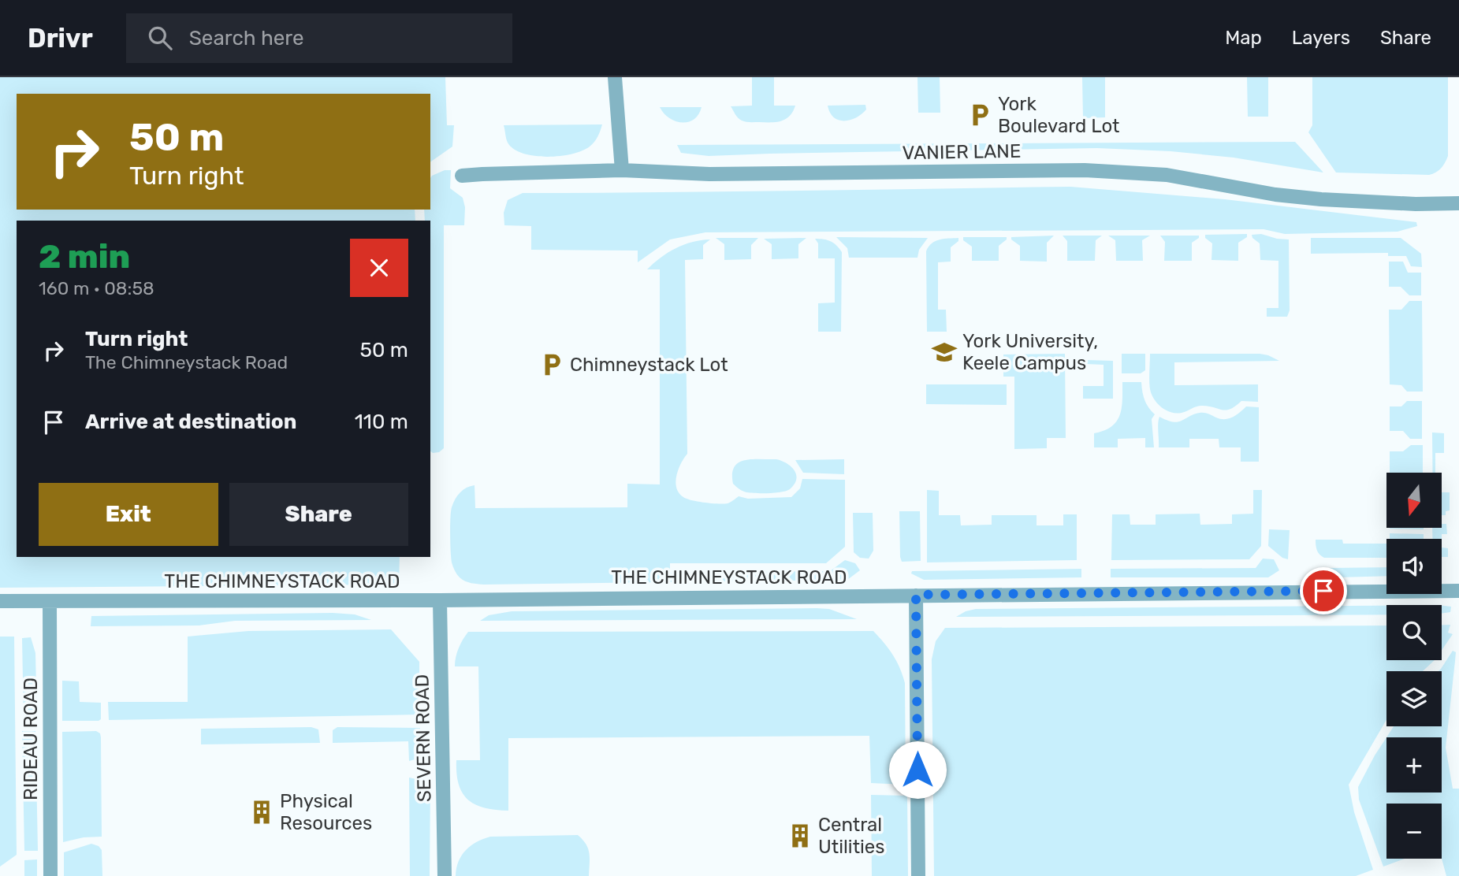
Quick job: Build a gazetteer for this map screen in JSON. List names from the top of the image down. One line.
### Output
{"streets":{"street":["VANIER LANE","THE CHIMNEYSTACK ROAD","SEVERN ROAD","RIDEAU ROAD"]},"crossings":[["THE CHIMNEYSTACK ROAD","SEVERN ROAD"],["THE CHIMNEYSTACK ROAD","RIDEAU ROAD"]],"places":{"parking":["York Boulevard Lot","Chimneystack Lot"],"school or university":["York University, Keele Campus"],"building":["Physical Resources","Central Utilities"]},"north":"bottom","page":{"header":"Drivr","search":"Search here","nav":["Map","Layers","Share"],"turn":["50 m","Turn right"],"heading":["2 min","160 m · 08:58"],"list":[{"name":"Turn right","note":"The Chimneystack Road","value":"50 m"},{"name":"Arrive at destination","value":"110 m"}],"buttons":["Exit","Share"],"map_buttons":["+","−"]}}
